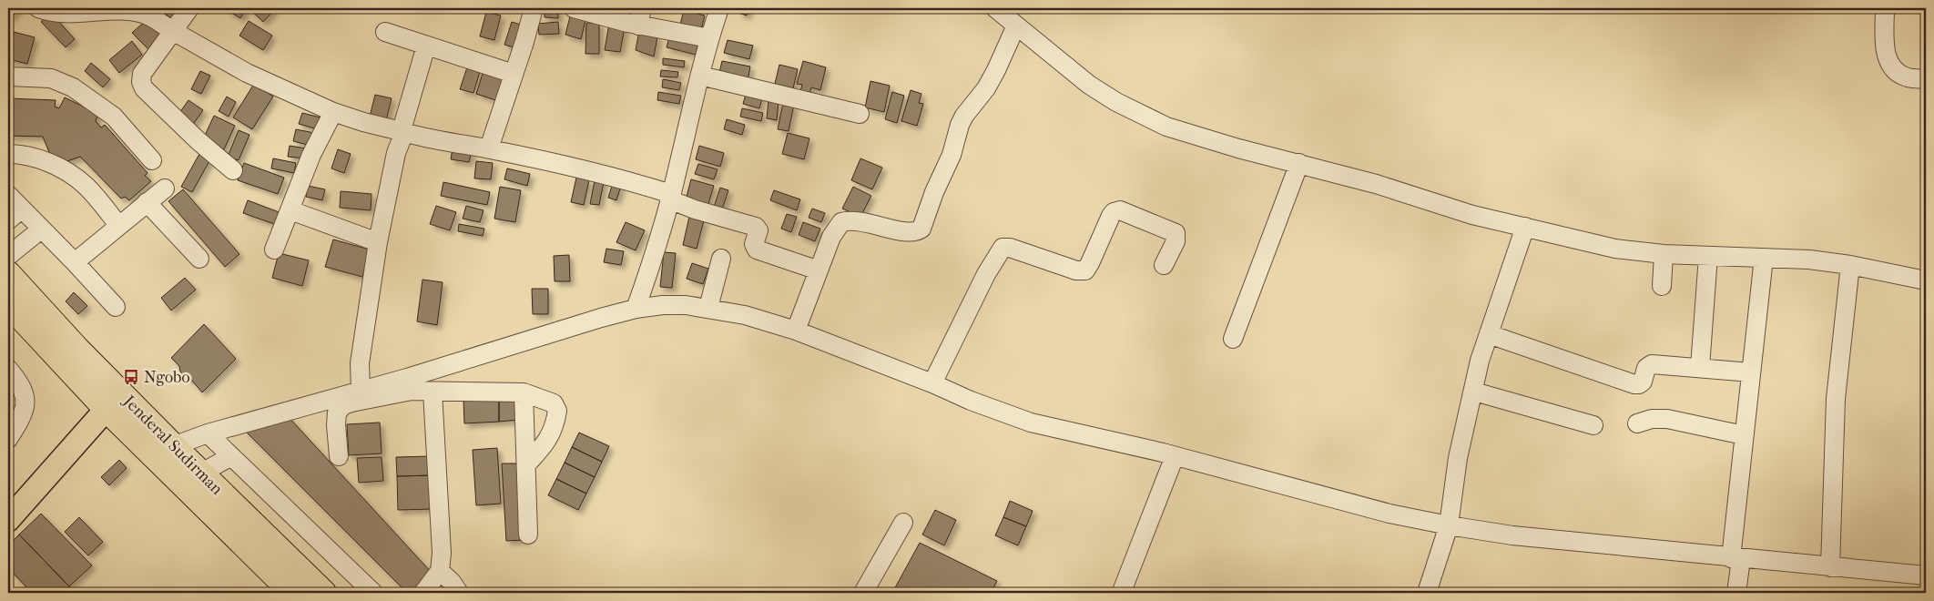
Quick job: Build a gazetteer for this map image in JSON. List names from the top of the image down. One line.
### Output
{"streets":{"highway":["Jenderal Sudirman"]},"places":{"bus stop":["Ngobo"]}}
